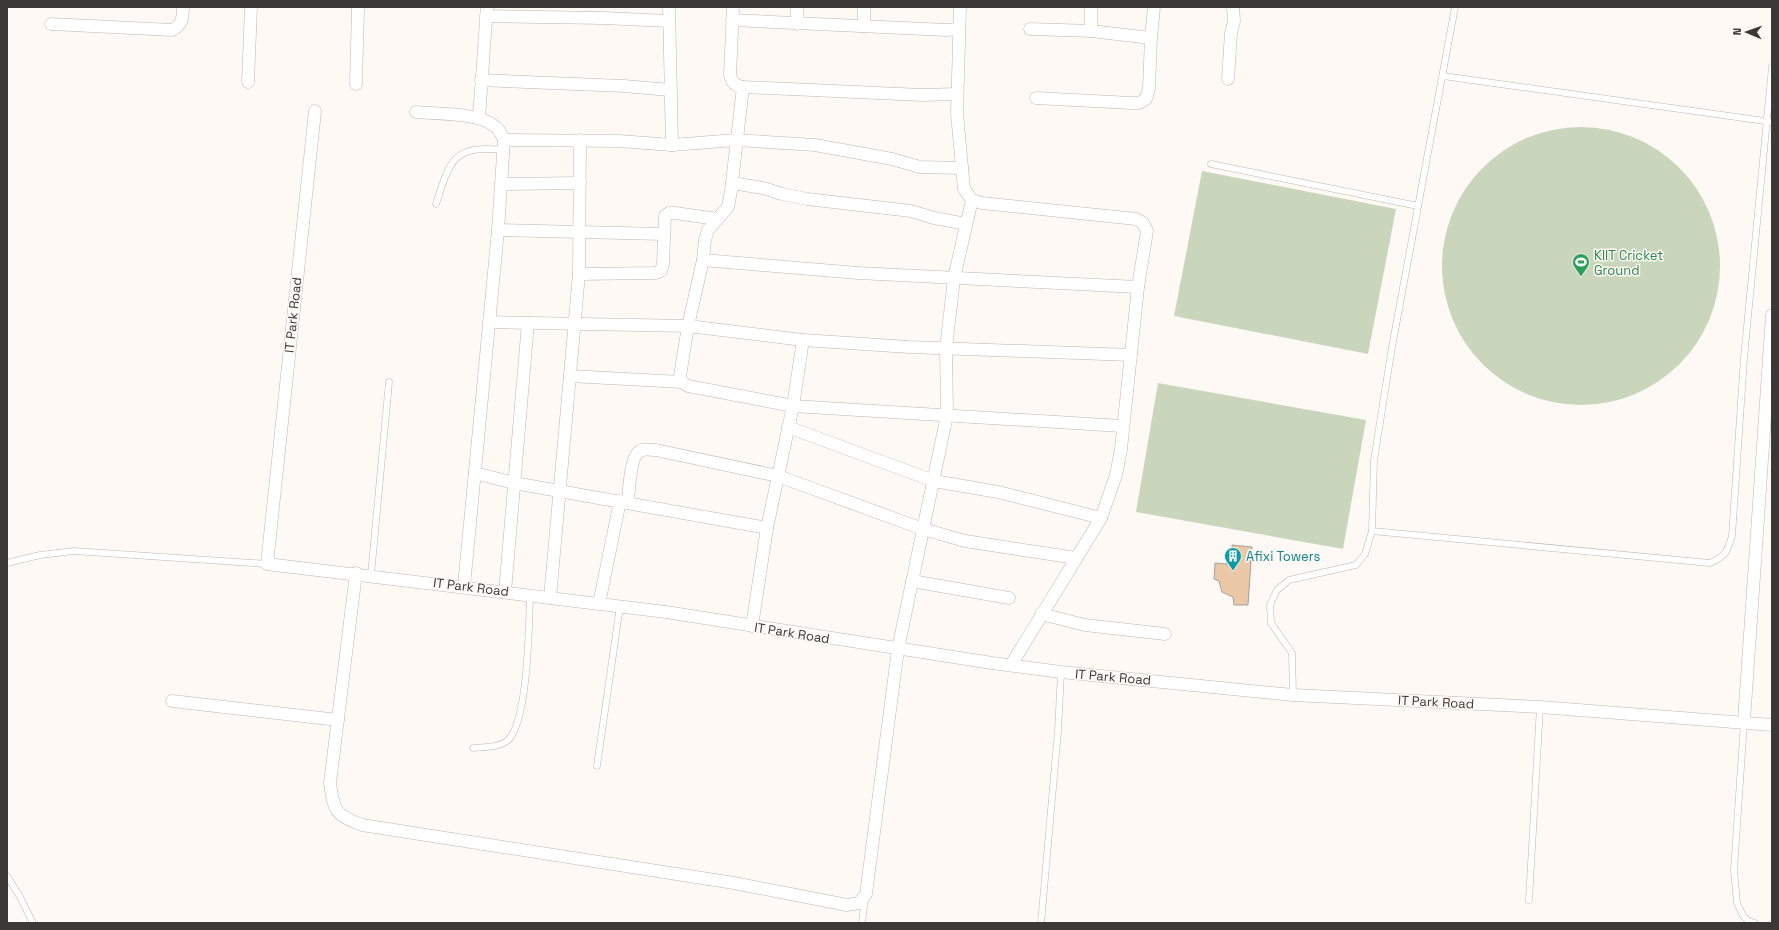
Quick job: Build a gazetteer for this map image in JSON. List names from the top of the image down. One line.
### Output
{"streets":{"street":["IT Park Road"]},"places":{"sports":["KIIT Cricket Ground"],"building":["Afixi Towers"]},"north":"left"}
